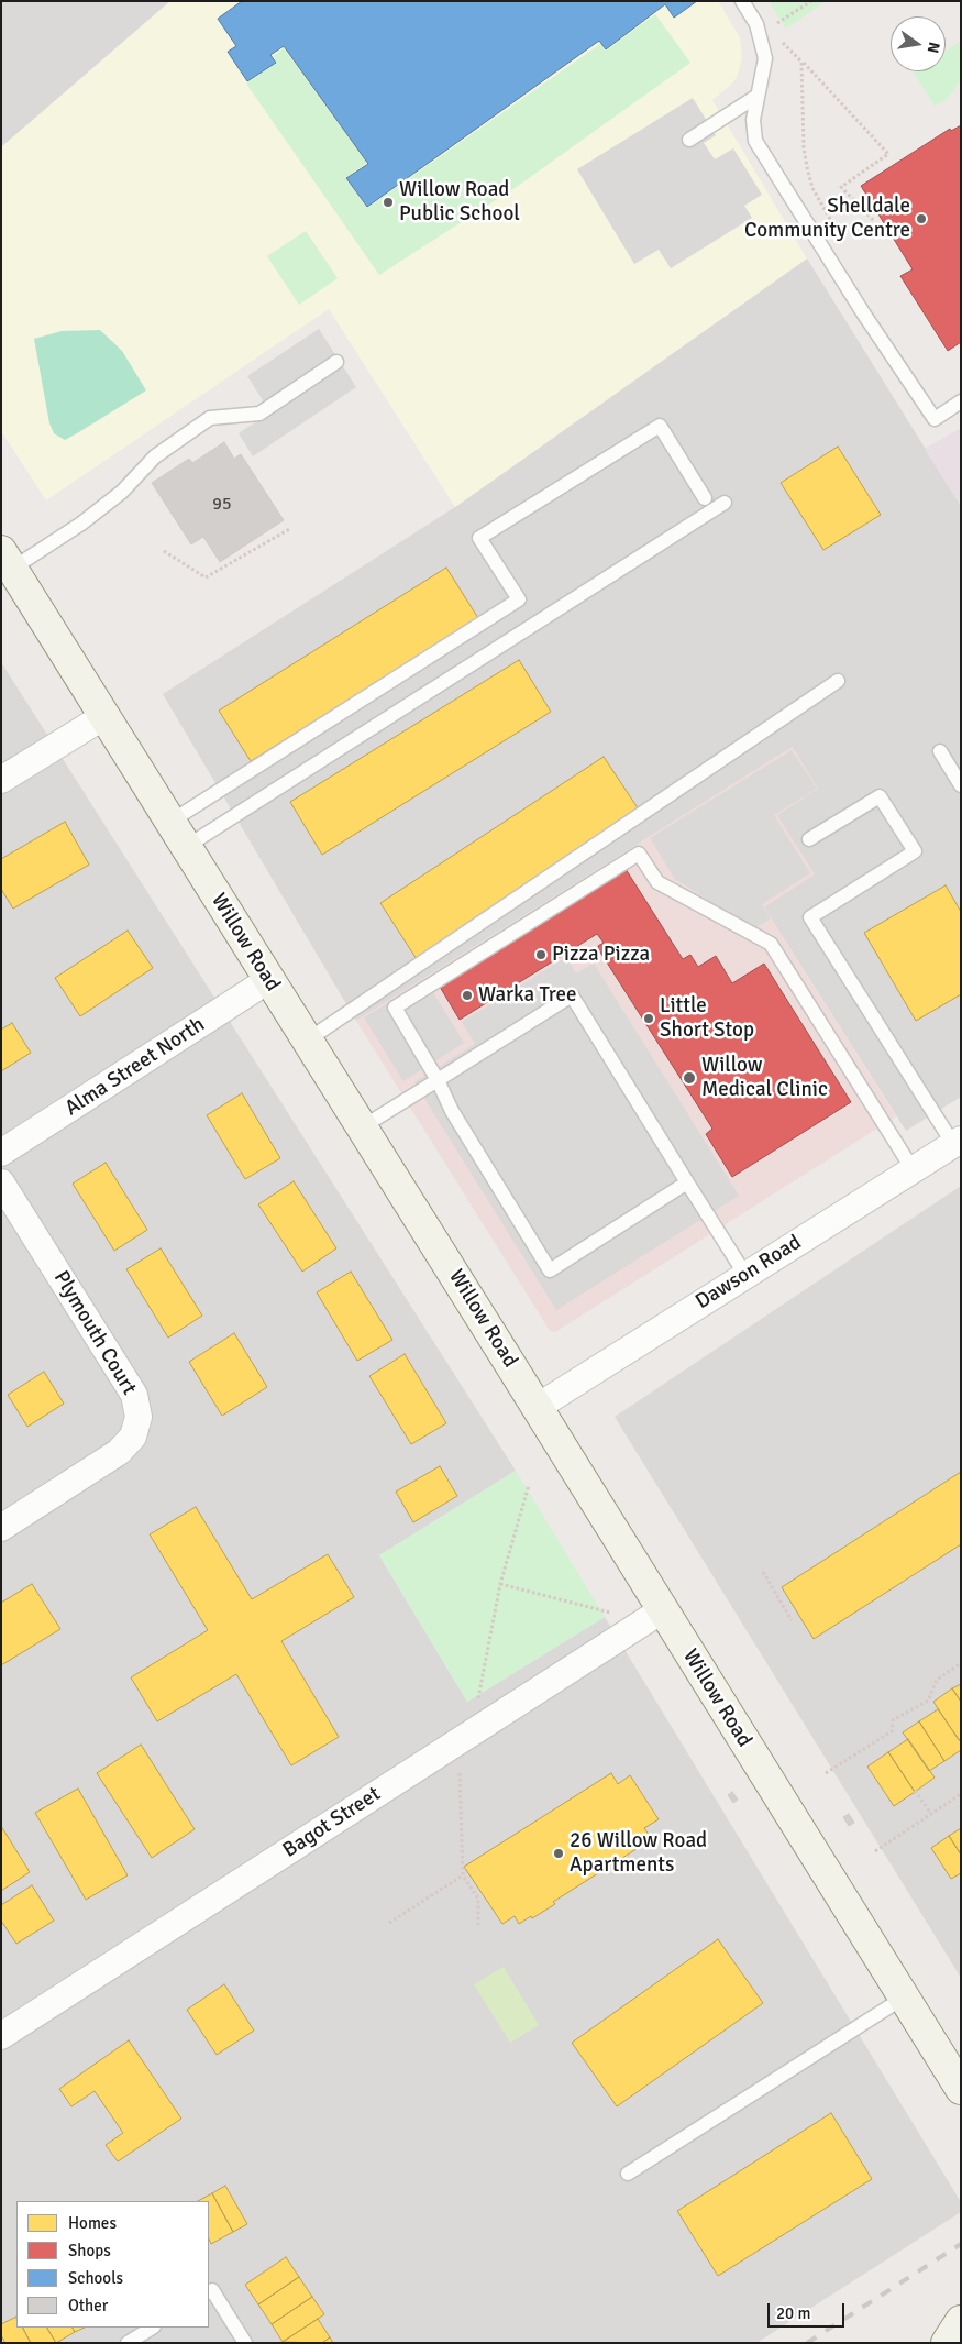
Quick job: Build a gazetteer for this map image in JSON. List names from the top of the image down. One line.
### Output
{"streets":{"main road":["Willow Road"],"street":["Alma Street North","Dawson Road","Plymouth Court","Bagot Street"]},"crossings":[["Willow Road","Alma Street North"],["Willow Road","Dawson Road"],["Willow Road","Bagot Street"]],"places":["Willow Road Public School","Shelldale Community Centre","Pizza Pizza","Warka Tree","Little Short Stop","Willow Medical Clinic","26 Willow Road Apartments"],"house_numbers":["95"],"legend":["Homes","Shops","Schools","Other"],"scale_bar":"20 m","north":"right"}
